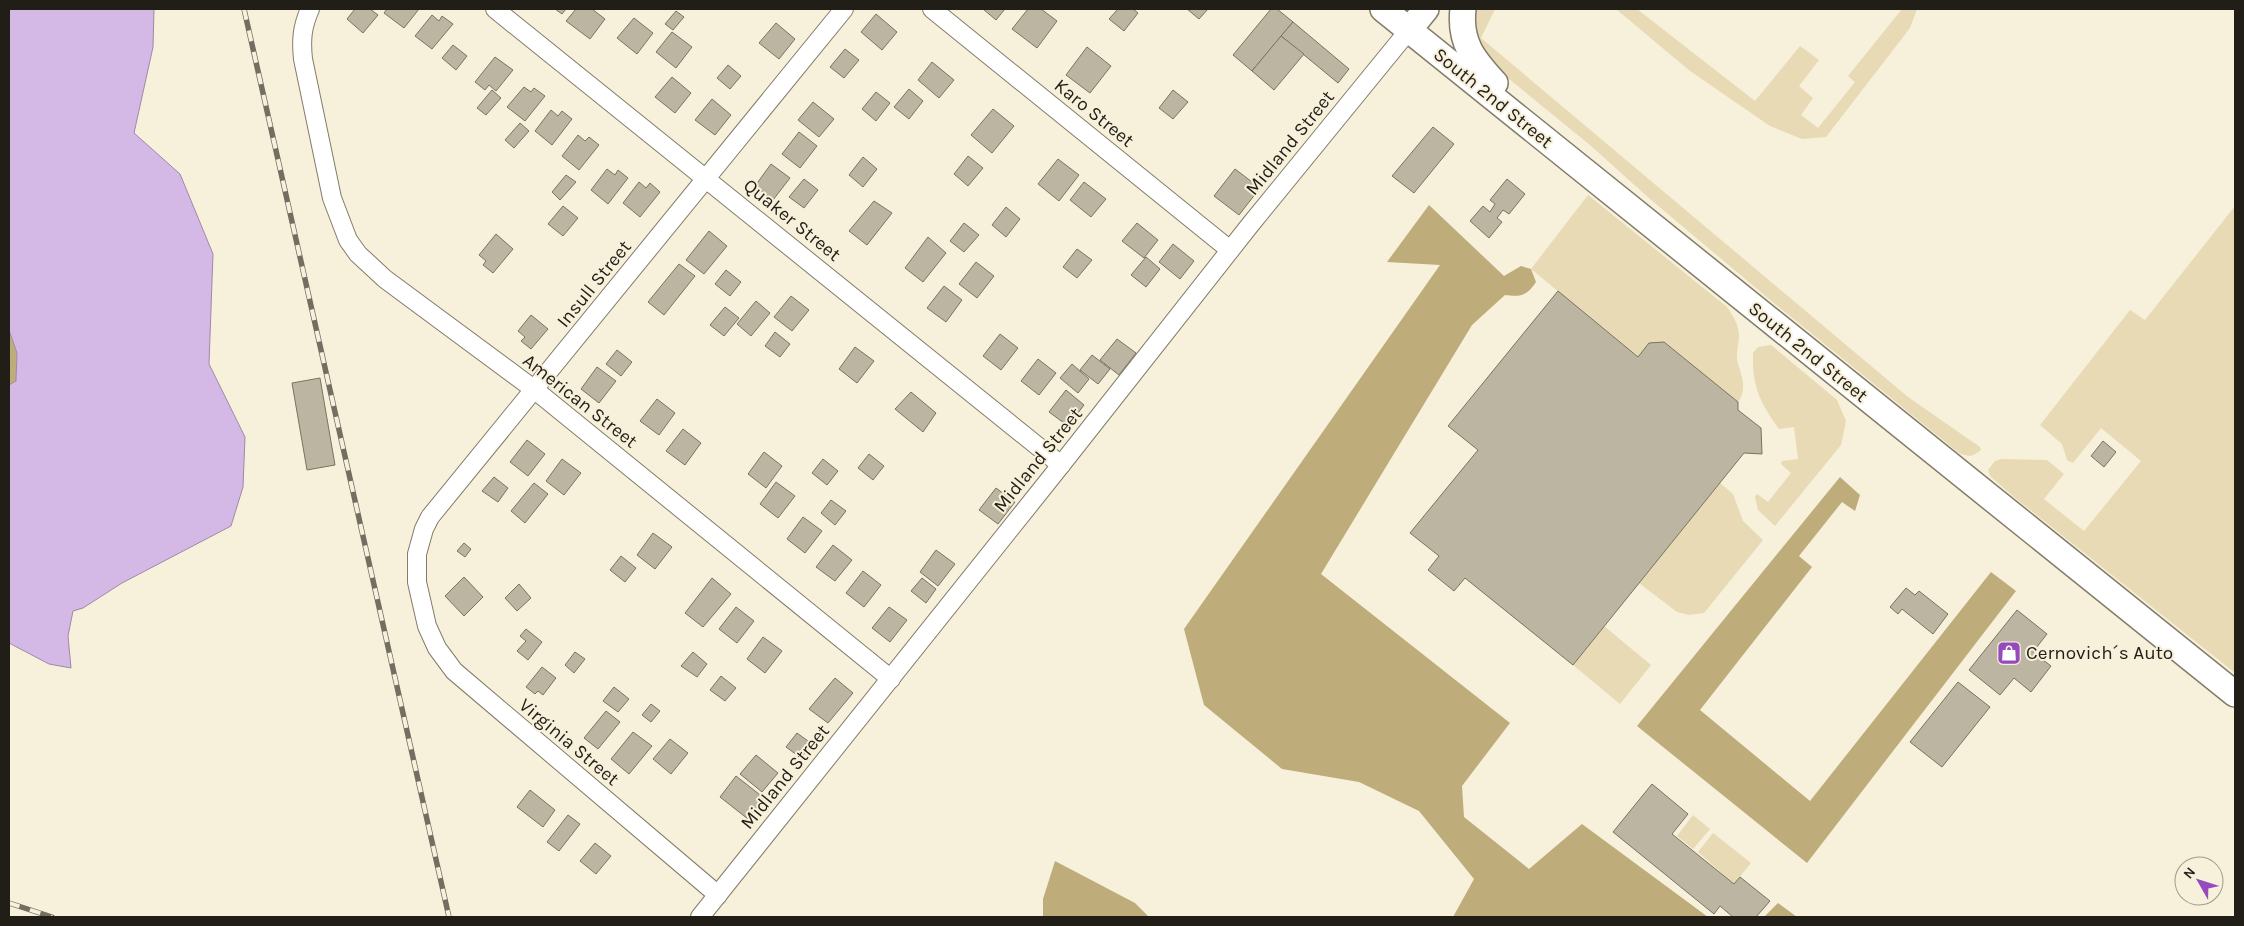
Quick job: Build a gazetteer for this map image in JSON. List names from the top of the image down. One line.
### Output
{"streets":{"main road":["South 2nd Street"],"street":["Karo Street","Midland Street","Quaker Street","Insull Street","American Street","Virginia Street"]},"crossings":[["South 2nd Street","Midland Street"],["Karo Street","Midland Street"],["Midland Street","Quaker Street"],["Midland Street","American Street"],["Midland Street","Virginia Street"],["Quaker Street","Insull Street"],["Insull Street","American Street"],["Insull Street","Virginia Street"]],"places":{"shop":["Cernovich´s Auto"]},"north":"top left"}
